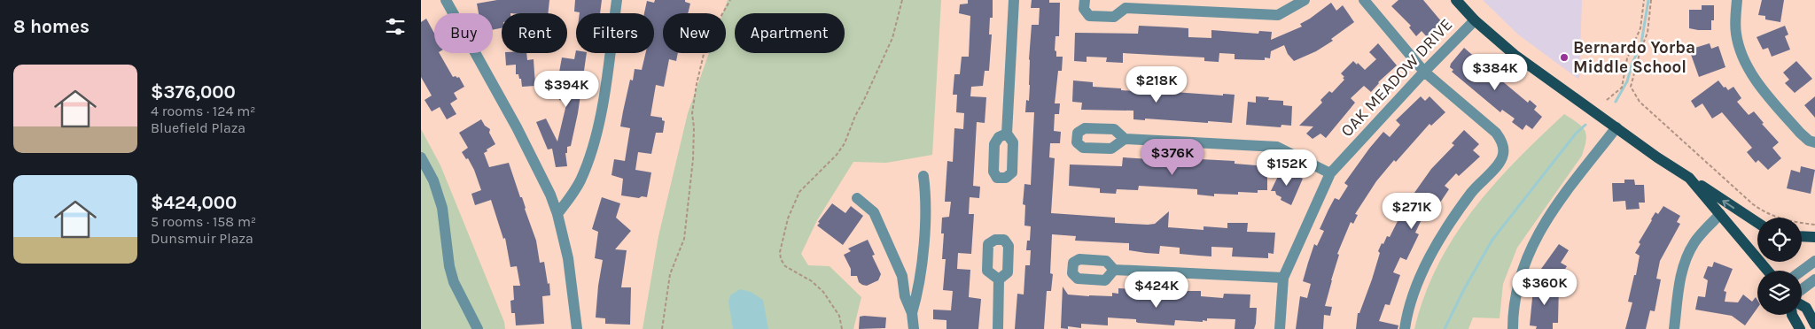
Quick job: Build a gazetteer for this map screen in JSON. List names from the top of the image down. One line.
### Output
{"streets":{"street":["OAK MEADOW DRIVE"]},"places":["Bernardo Yorba Middle School"],"page":{"heading":"8 homes","chip":["Buy","Rent","Filters","New","Apartment"],"list":[{"name":"$376,000","note":"4 rooms · 124 m² · Bluefield Plaza"},{"name":"$424,000","note":"5 rooms · 158 m² · Dunsmuir Plaza"}],"price":["$384K","$218K","$394K","$376K","$152K","$271K","$360K","$424K"]}}
